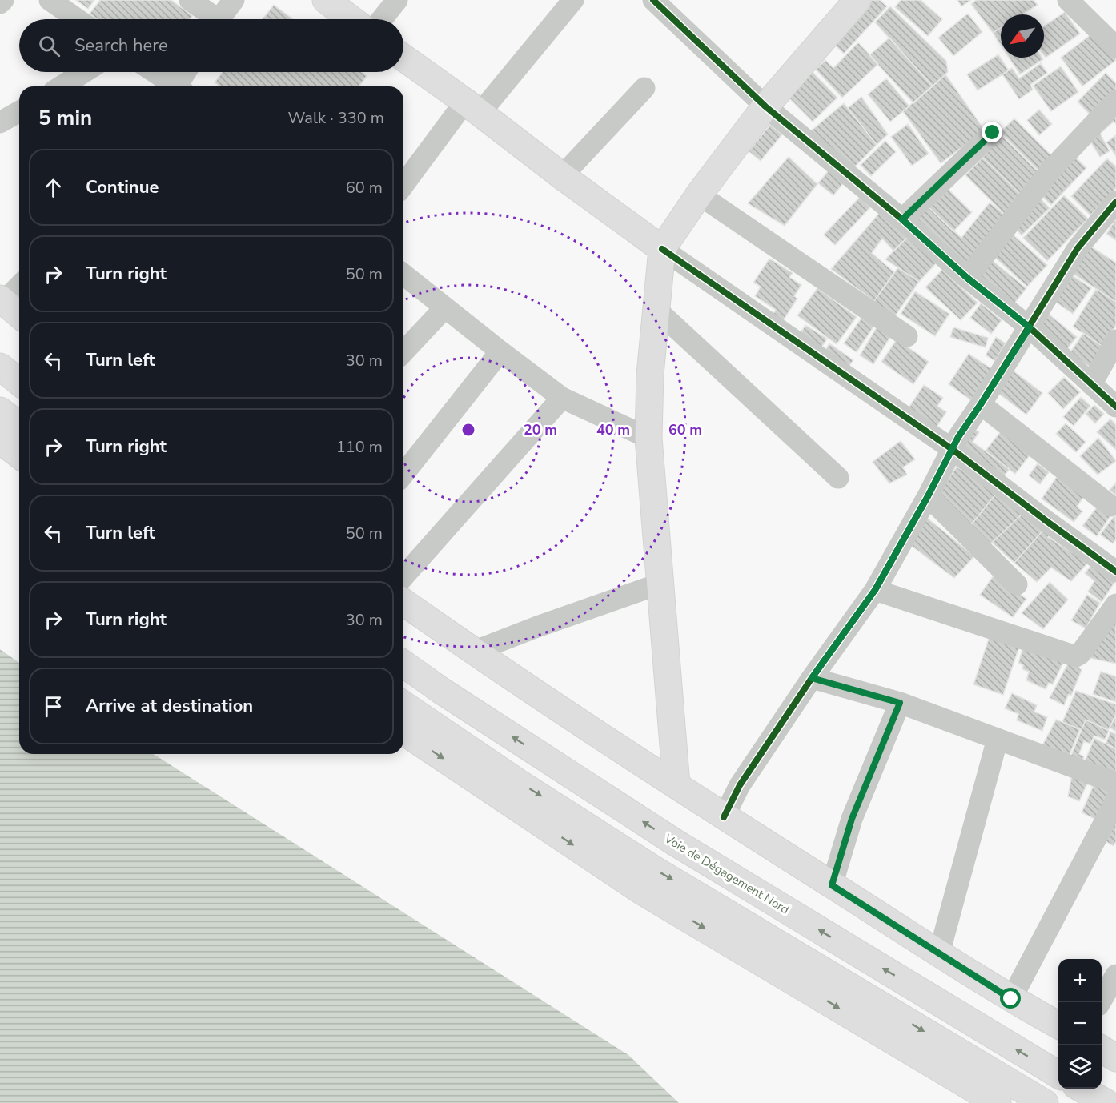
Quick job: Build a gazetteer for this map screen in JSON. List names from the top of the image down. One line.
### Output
{"streets":{"main road":["Voie de Dégagement Nord"]},"north":"bottom left","page":{"search":"Search here","heading":["5 min","Walk · 330 m"],"list":[["Continue","60 m"],["Turn right","50 m"],["Turn left","30 m"],["Turn right","110 m"],["Turn left","50 m"],["Turn right","30 m"],"Arrive at destination"],"map_buttons":["+","−"]},"rings":["20 m","40 m","60 m"]}
